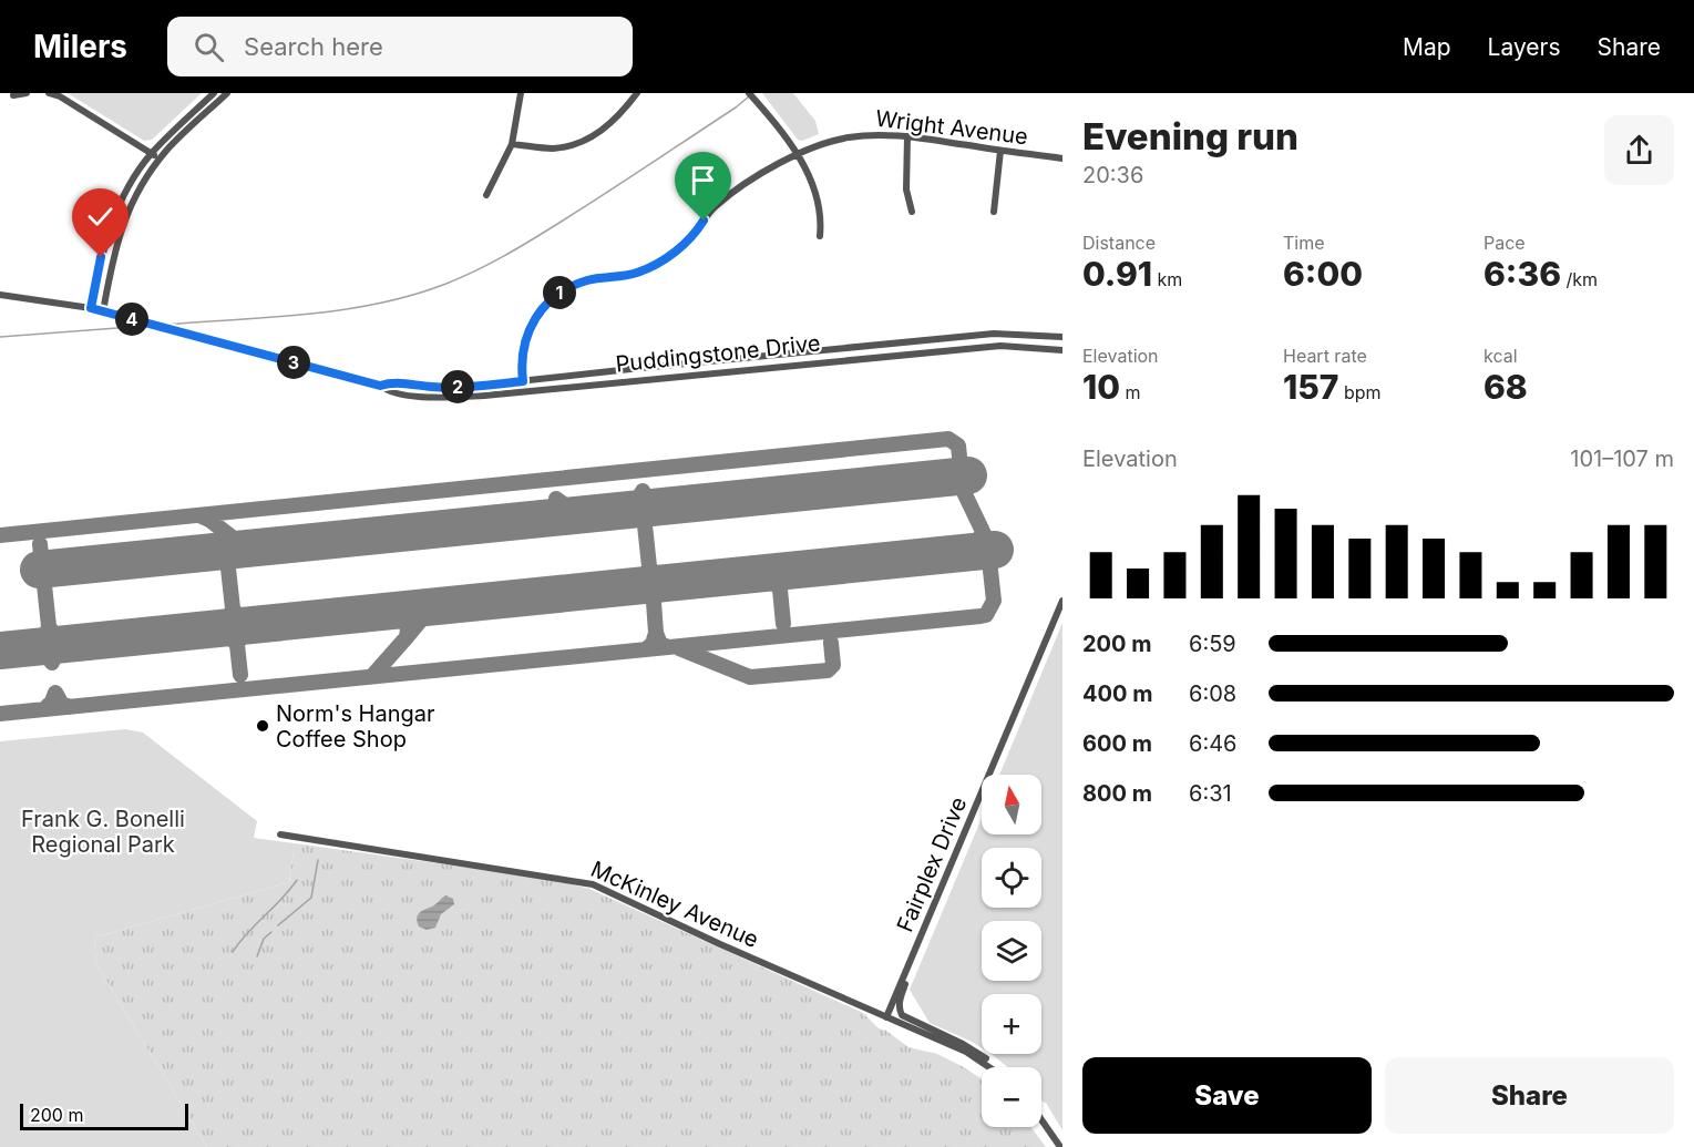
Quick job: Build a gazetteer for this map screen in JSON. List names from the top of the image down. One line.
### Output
{"streets":{"street":["Wright Avenue","Puddingstone Drive","Fairplex Drive","McKinley Avenue"]},"crossings":[["Wright Avenue","Puddingstone Drive"],["Fairplex Drive","McKinley Avenue"]],"parks":["Frank G. Bonelli Regional Park"],"places":["Norm's Hangar Coffee Shop"],"scale_bar":"200 m","north":"top","page":{"header":"Milers","search":"Search here","nav":["Map","Layers","Share"],"heading":["Evening run","20:36"],"stats":[["Distance","0.91 km"],["Time","6:00"],["Pace","6:36 /km"],["Elevation","10 m"],["Heart rate","157 bpm"],["kcal","68"]],"pins":["1","4","3","2"],"chart":["Elevation","101–107 m"],"list":[{"name":"200 m","note":"6:59"},{"name":"400 m","note":"6:08"},{"name":"600 m","note":"6:46"},{"name":"800 m","note":"6:31"}],"map_buttons":["+","−"],"buttons":["Save","Share"],"scale":"200 m"}}
